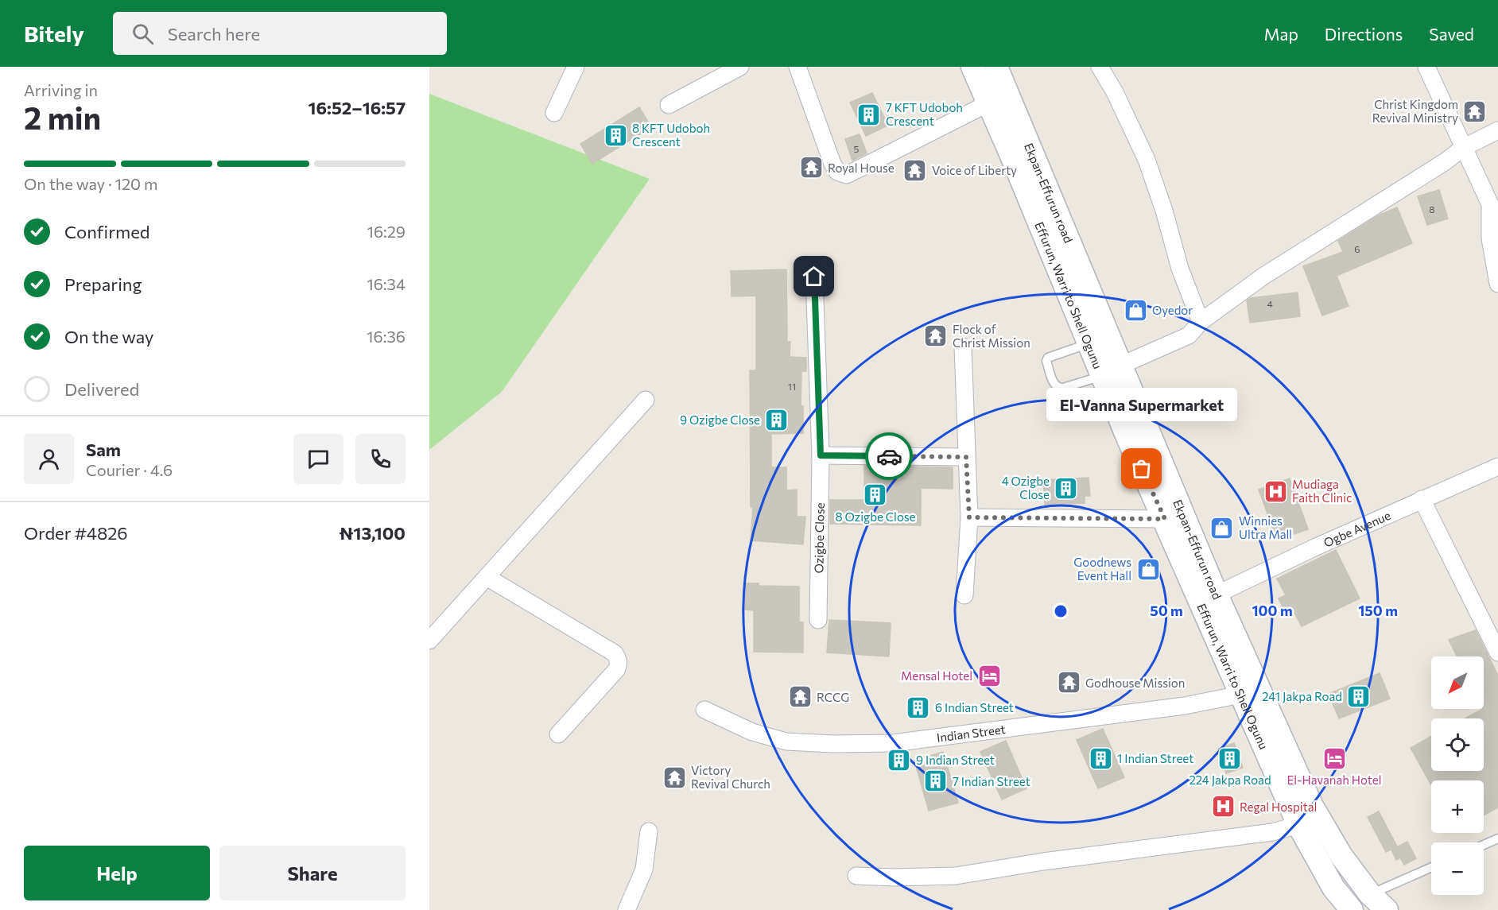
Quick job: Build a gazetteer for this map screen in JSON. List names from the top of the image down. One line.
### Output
{"streets":{"main road":["Ekpan-Effurun road","Effurun, Warri to Shell Ogunu"],"street":["Ogbe Avenue","Ozigbe Close","Indian Street"]},"crossings":[["Ekpan-Effurun road","Effurun, Warri to Shell Ogunu"],["Ekpan-Effurun road","Ogbe Avenue"],["Effurun, Warri to Shell Ogunu","Indian Street"]],"places":{"temple":["Christ Kingdom Revival Ministry","Royal House","Voice of Liberty","Flock of Christ Mission","Godhouse Mission","RCCG","Victory Revival Church"],"building":["7 KFT Udoboh Crescent","8 KFT Udoboh Crescent","9 Ozigbe Close","4 Ozigbe Close","8 Ozigbe Close","241 Jakpa Road","6 Indian Street","1 Indian Street","224 Jakpa Road","9 Indian Street","7 Indian Street"],"shop":["Oyedor","Winnies Ultra Mall","Goodnews Event Hall"],"other":["El-Vanna Supermarket"],"hospital":["Mudiaga Faith Clinic","Regal Hospital"],"hotel":["Mensal Hotel","El-Havanah Hotel"]},"house_numbers":["5","8","6","4","11"],"north":"bottom left","page":{"header":"Bitely","search":"Search here","nav":["Map","Directions","Saved"],"heading":["2 min","Arriving in","16:52–16:57"],"panel":["Sam","Courier · 4.6","Order #4826","₦13,100"],"bar":"On the way · 120 m","list":[["Confirmed","16:29"],["Preparing","16:34"],["On the way","16:36"],"Delivered"],"bubble":"El-Vanna Supermarket","map_buttons":["+","−"],"buttons":["Help","Share"]},"rings":["50 m","100 m","150 m"]}
